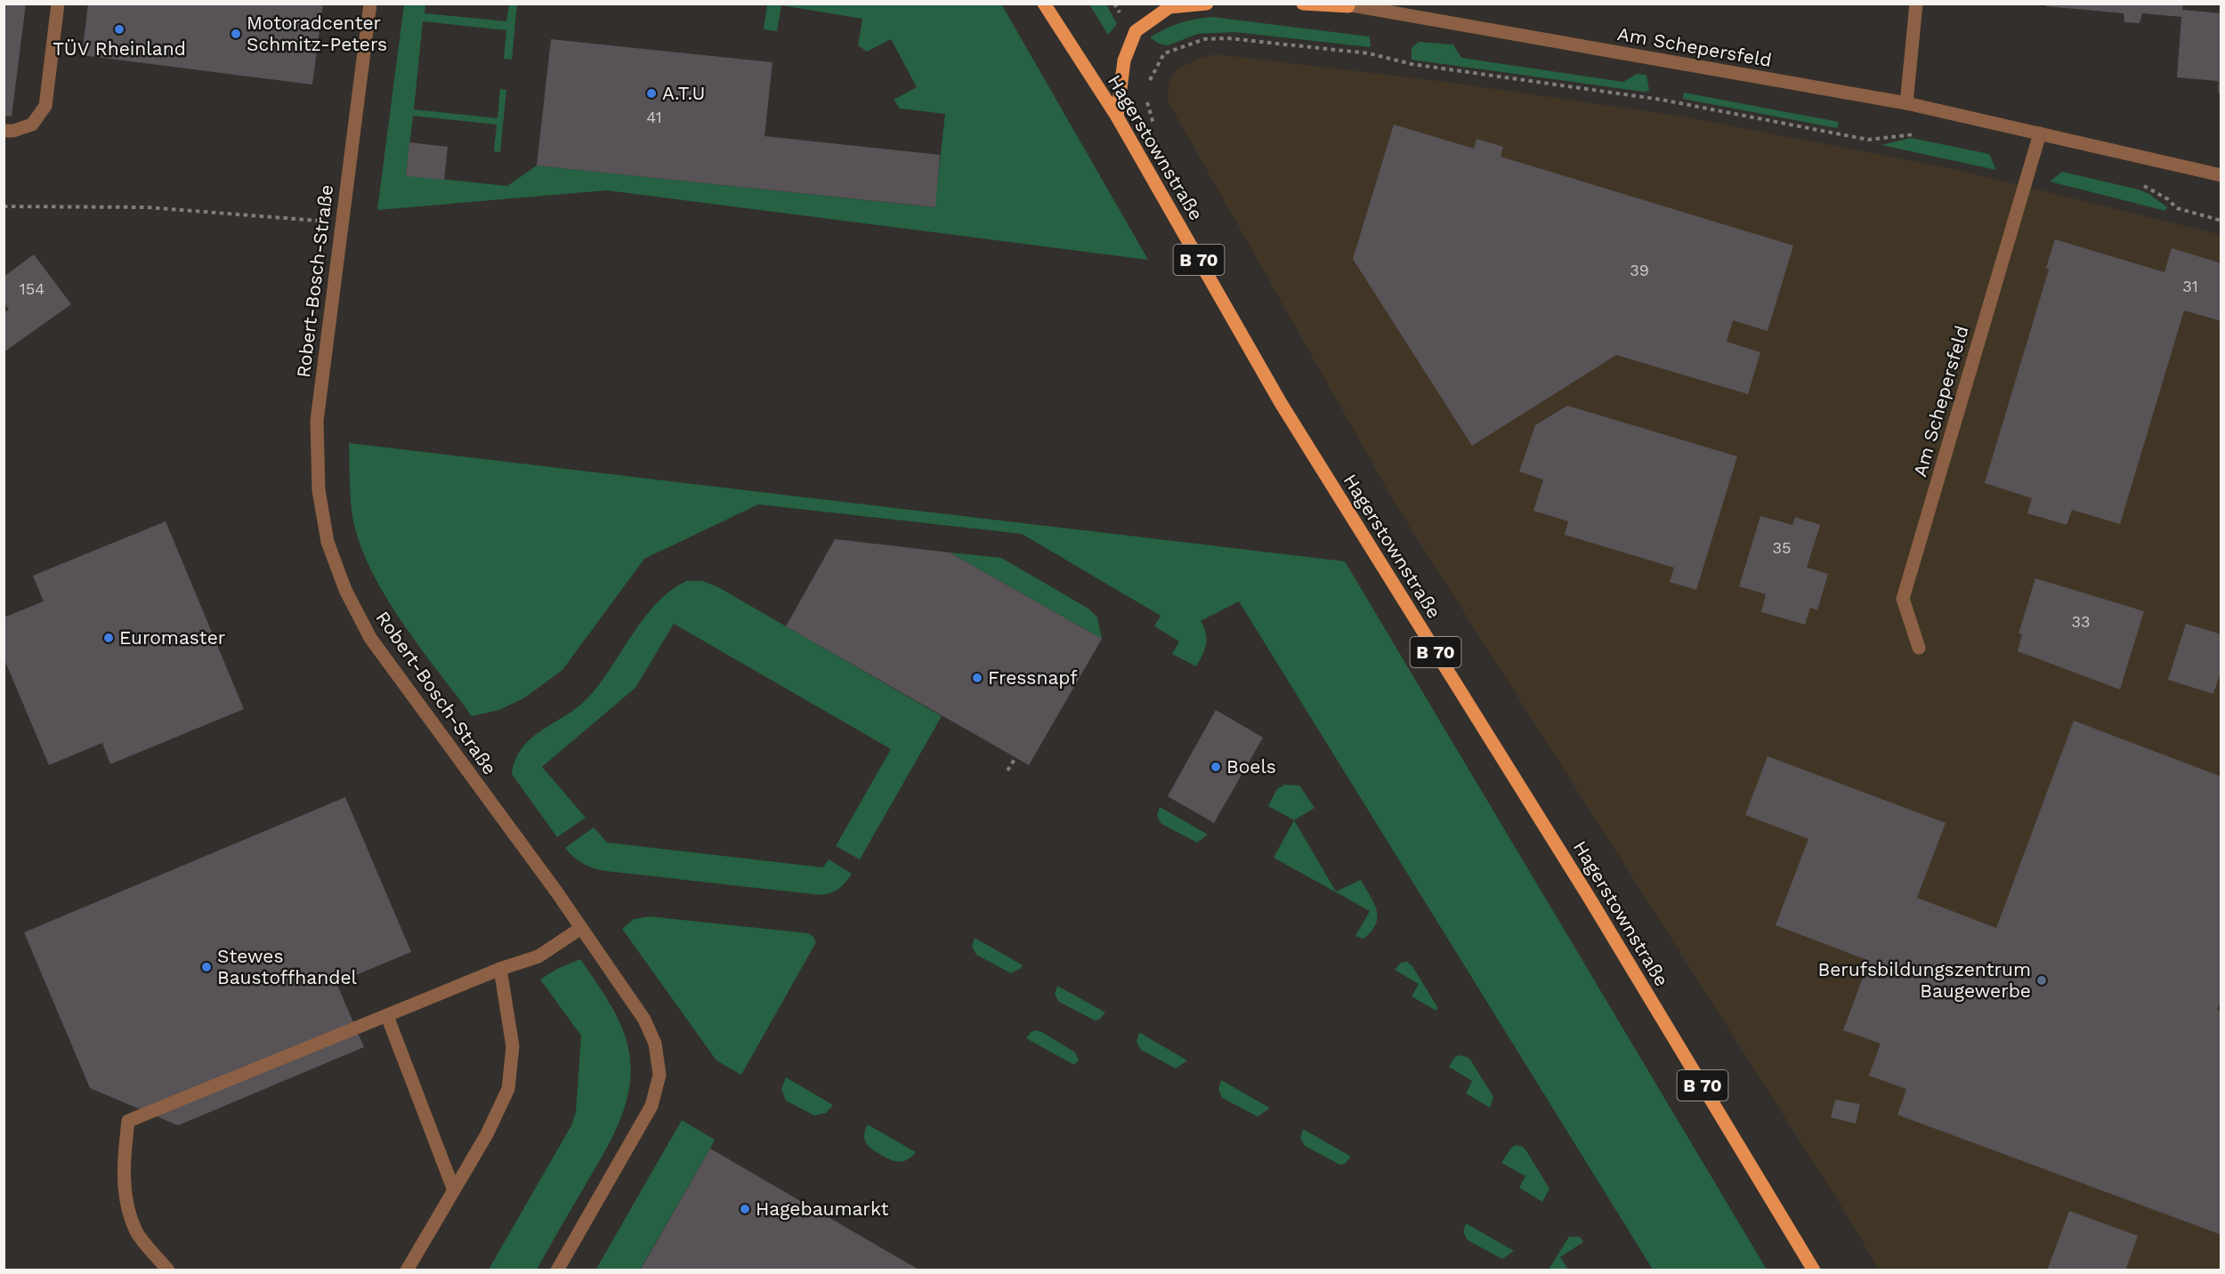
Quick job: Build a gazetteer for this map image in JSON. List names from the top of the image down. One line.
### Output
{"streets":{"main road":["Hagerstownstraße","B 70"],"street":["Am Schepersfeld","Robert-Bosch-Straße"]},"places":["TÜV Rheinland","Motoradcenter Schmitz-Peters","A.T.U","Euromaster","Fressnapf","Boels","Stewes Baustoffhandel","Berufsbildungszentrum Baugewerbe","Hagebaumarkt"],"house_numbers":["41","39","31","154","35","33"]}
